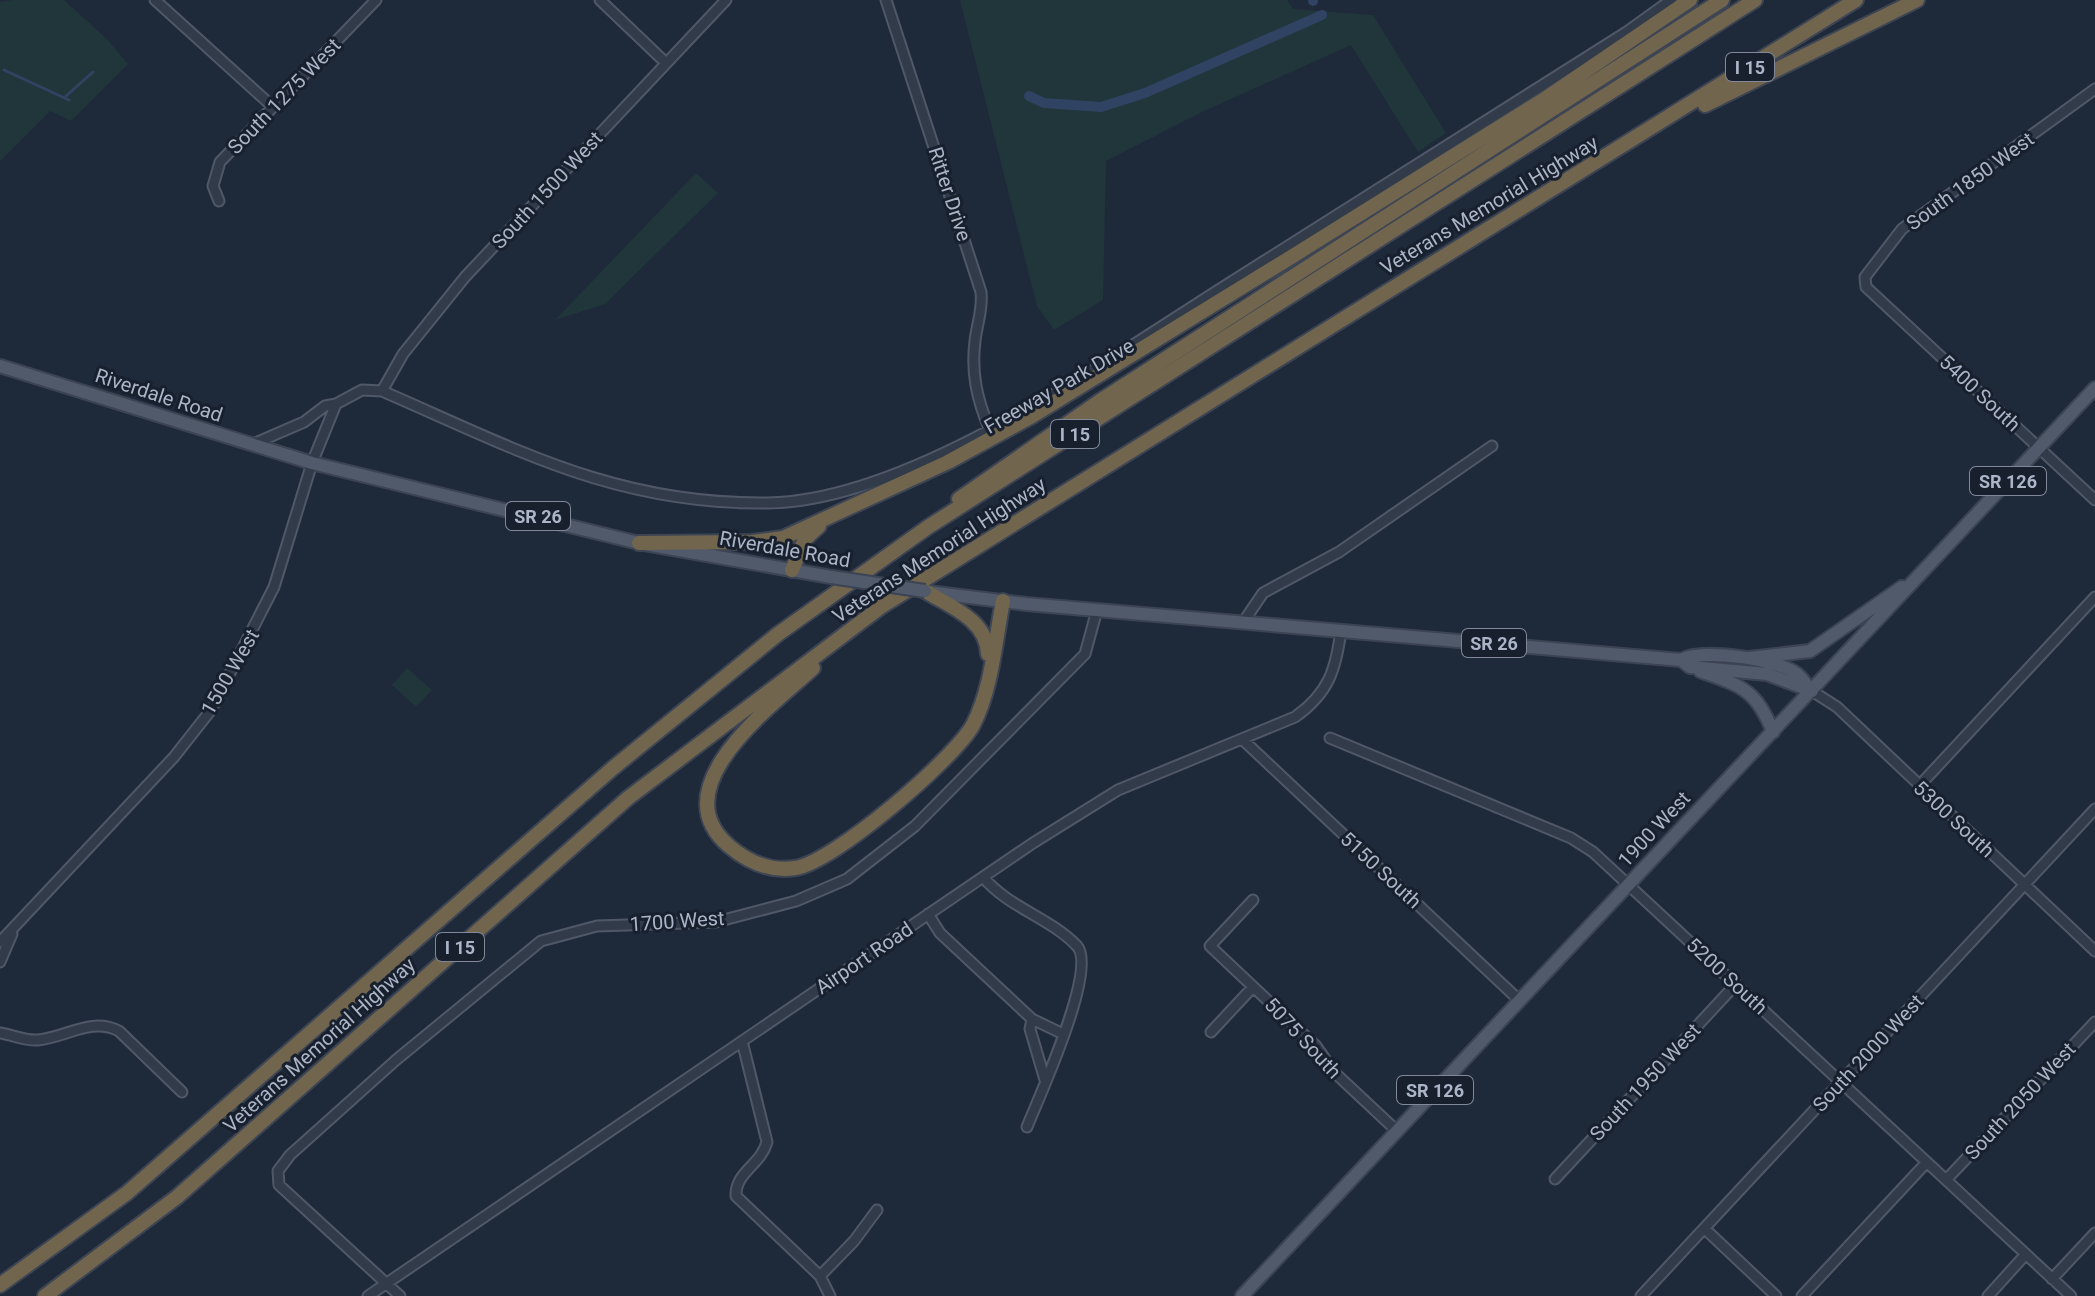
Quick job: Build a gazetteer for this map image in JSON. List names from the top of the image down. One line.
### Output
{"streets":{"highway":["I 15","Veterans Memorial Highway"],"main road":["Riverdale Road","SR 126","SR 26","1900 West"],"street":["South 1275 West","South 1850 West","South 1500 West","Ritter Drive","Freeway Park Drive","5400 South","1500 West","5300 South","5150 South","1700 West","Airport Road","5200 South","5075 South","South 2000 West","South 1950 West","South 2050 West"]},"crossings":[["South 1850 West","5400 South"],["South 1500 West","Freeway Park Drive"],["Ritter Drive","Freeway Park Drive"],["5400 South","1900 West"],["Riverdale Road","1500 West"],["Riverdale Road","5300 South"],["Riverdale Road","1900 West"],["Riverdale Road","1700 West"],["Riverdale Road","Airport Road"],["5300 South","1900 West"],["5300 South","South 2000 West"],["1900 West","5150 South"],["1900 West","5200 South"],["1900 West","5075 South"],["5150 South","Airport Road"],["1700 West","Airport Road"],["5200 South","South 2000 West"],["5200 South","South 1950 West"],["5200 South","South 2050 West"]]}
